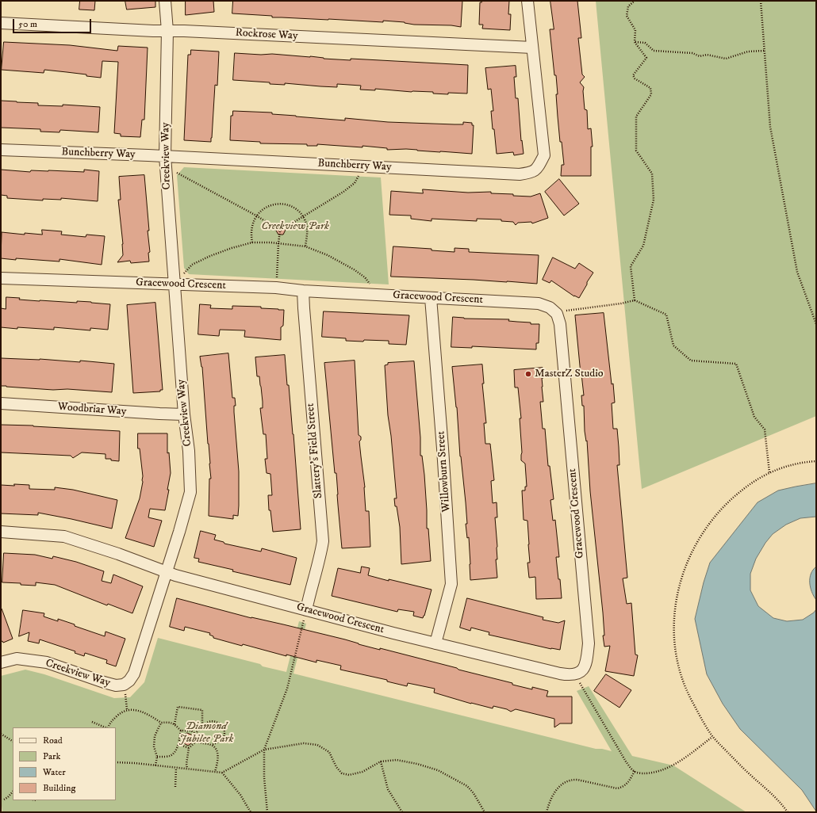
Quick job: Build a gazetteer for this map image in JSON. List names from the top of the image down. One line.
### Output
{"streets":{"street":["Rockrose Way","Bunchberry Way","Creekview Way","Gracewood Crescent","Woodbriar Way","Slattery's Field Street","Willowburn Street"]},"crossings":[["Rockrose Way","Bunchberry Way"],["Rockrose Way","Creekview Way"],["Bunchberry Way","Creekview Way"],["Creekview Way","Gracewood Crescent"],["Creekview Way","Woodbriar Way"],["Gracewood Crescent","Slattery's Field Street"],["Gracewood Crescent","Willowburn Street"]],"parks":["Creekview Park","Diamond Jubilee Park"],"places":["MasterZ Studio"],"legend":["Road","Park","Water","Building"],"scale_bar":"50 m"}
